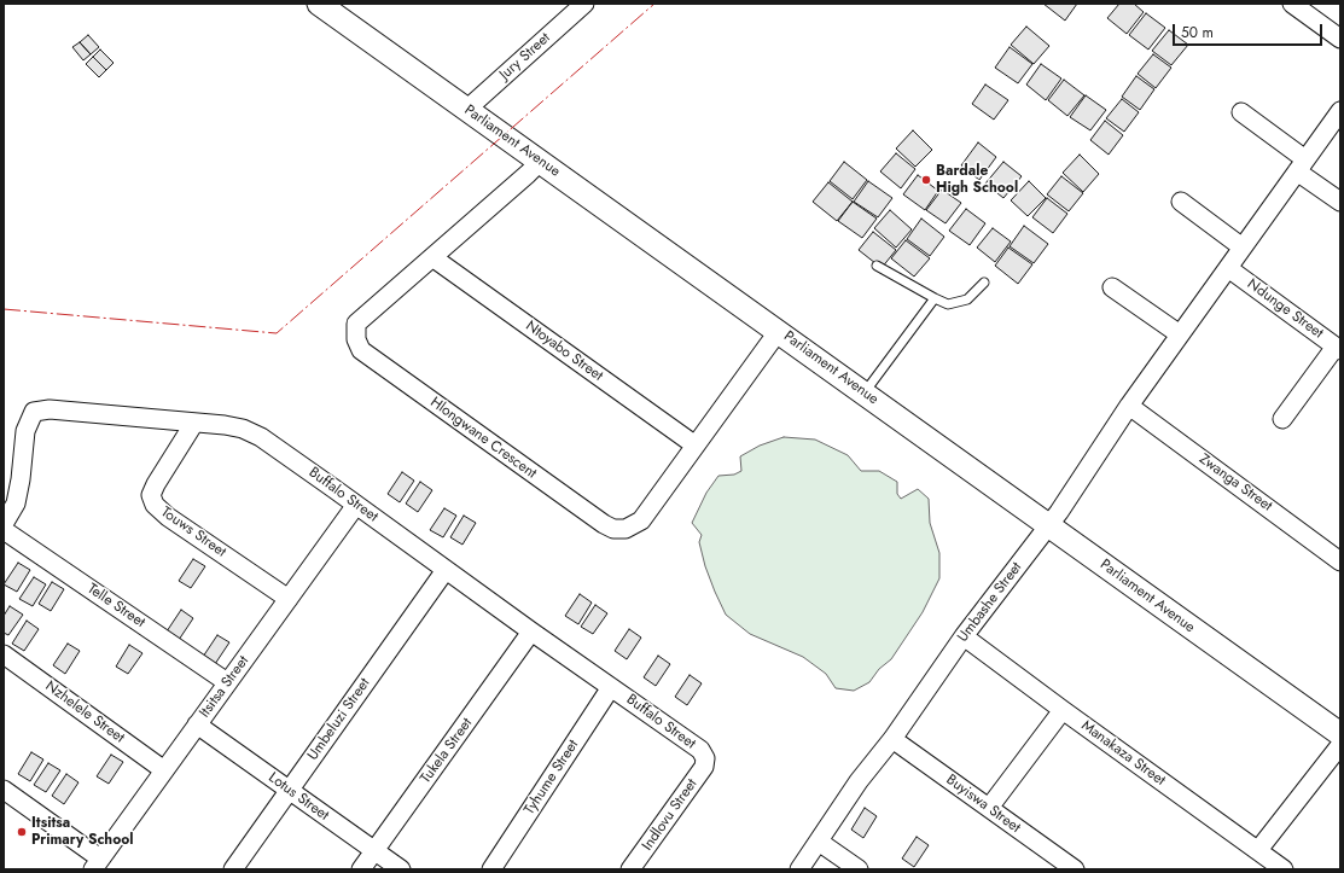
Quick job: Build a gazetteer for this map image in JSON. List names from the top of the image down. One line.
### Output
{"streets":{"street":["Jury Street","Parliament Avenue","Ndunge Street","Ntoyabo Street","Hlongwane Crescent","Zwanga Street","Buffalo Street","Touws Street","Umbashe Street","Telle Street","Itsitsa Street","Nzhelele Street","Umbeluzi Street","Tukela Street","Manakaza Street","Tyhume Street","Lotus Street","Buyiswa Street","Indlovu Street"]},"crossings":[["Jury Street","Parliament Avenue"],["Parliament Avenue","Hlongwane Crescent"],["Parliament Avenue","Umbashe Street"],["Ndunge Street","Umbashe Street"],["Ntoyabo Street","Hlongwane Crescent"],["Zwanga Street","Umbashe Street"],["Buffalo Street","Touws Street"],["Buffalo Street","Itsitsa Street"],["Buffalo Street","Umbeluzi Street"],["Buffalo Street","Tukela Street"],["Buffalo Street","Tyhume Street"],["Buffalo Street","Indlovu Street"],["Touws Street","Itsitsa Street"],["Umbashe Street","Manakaza Street"],["Umbashe Street","Buyiswa Street"],["Telle Street","Itsitsa Street"],["Itsitsa Street","Nzhelele Street"],["Itsitsa Street","Lotus Street"],["Umbeluzi Street","Lotus Street"],["Tukela Street","Lotus Street"]],"places":["Bardale High School","Itsitsa Primary School"],"scale_bar":"50 m"}
